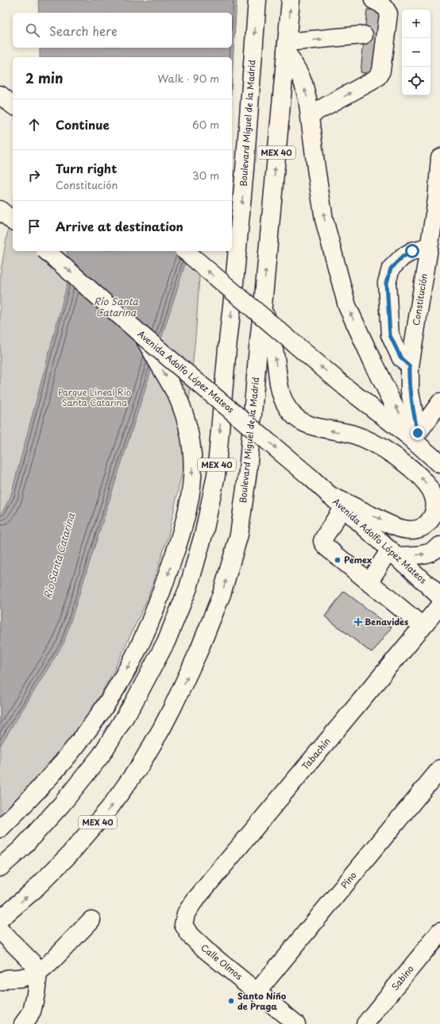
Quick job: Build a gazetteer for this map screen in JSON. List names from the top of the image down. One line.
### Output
{"streets":{"main road":["Boulevard Miguel de la Madrid","MEX 40","Constitución","Avenida Adolfo López Mateos","Tabachín","Pino","Calle Olmos","Sabino"]},"crossings":[["Tabachín","Calle Olmos"],["Pino","Calle Olmos"]],"water":["Río Santa Catarina"],"parks":["Parque Lineal Río Santa Catarina"],"places":{"other":["Pemex","Santo Niño de Praga"],"health":["Benavides"]},"page":{"map_buttons":["+","−"],"search":"Search here","heading":["2 min","Walk · 90 m"],"list":[["Continue","60 m"],["Turn right","Constitución","30 m"],"Arrive at destination"]}}
